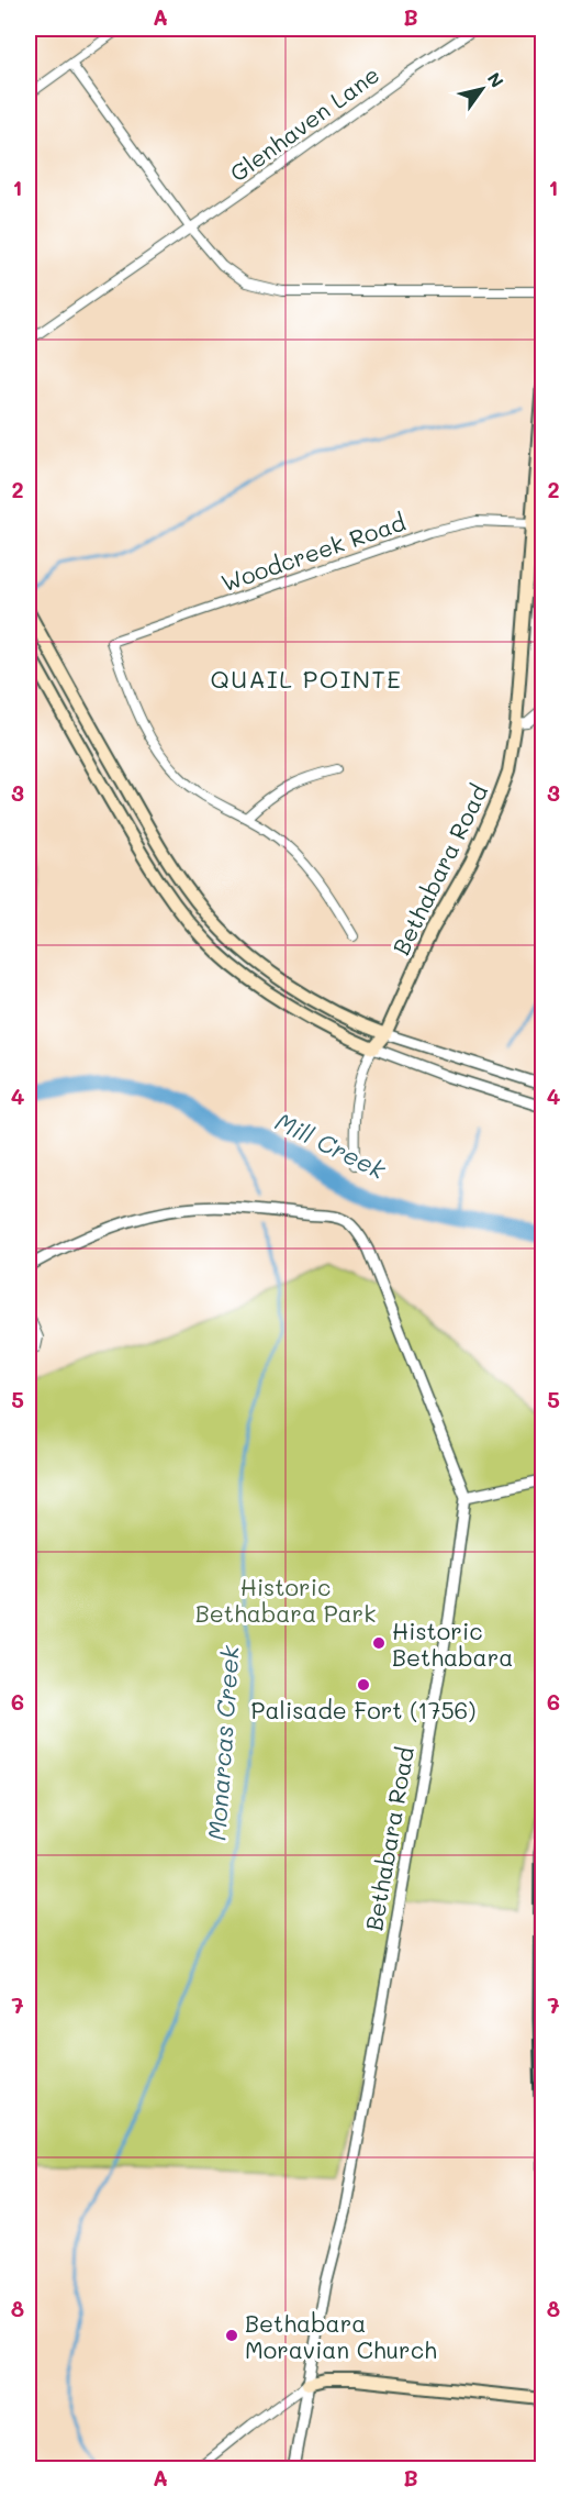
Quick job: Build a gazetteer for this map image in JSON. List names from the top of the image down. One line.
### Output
{"streets":{"main road":["Bethabara Road"],"street":["Glenhaven Lane","Woodcreek Road"]},"crossings":[["Woodcreek Road","Bethabara Road"]],"districts":["QUAIL POINTE"],"water":["Mill Creek","Monarcas Creek"],"parks":["Historic Bethabara Park"],"places":["Historic Bethabara","Palisade Fort (1756)","Bethabara Moravian Church"],"north":"top right","grid":{"columns":["A","B"],"rows":["1","2","3","4","5","6","7","8"]}}
